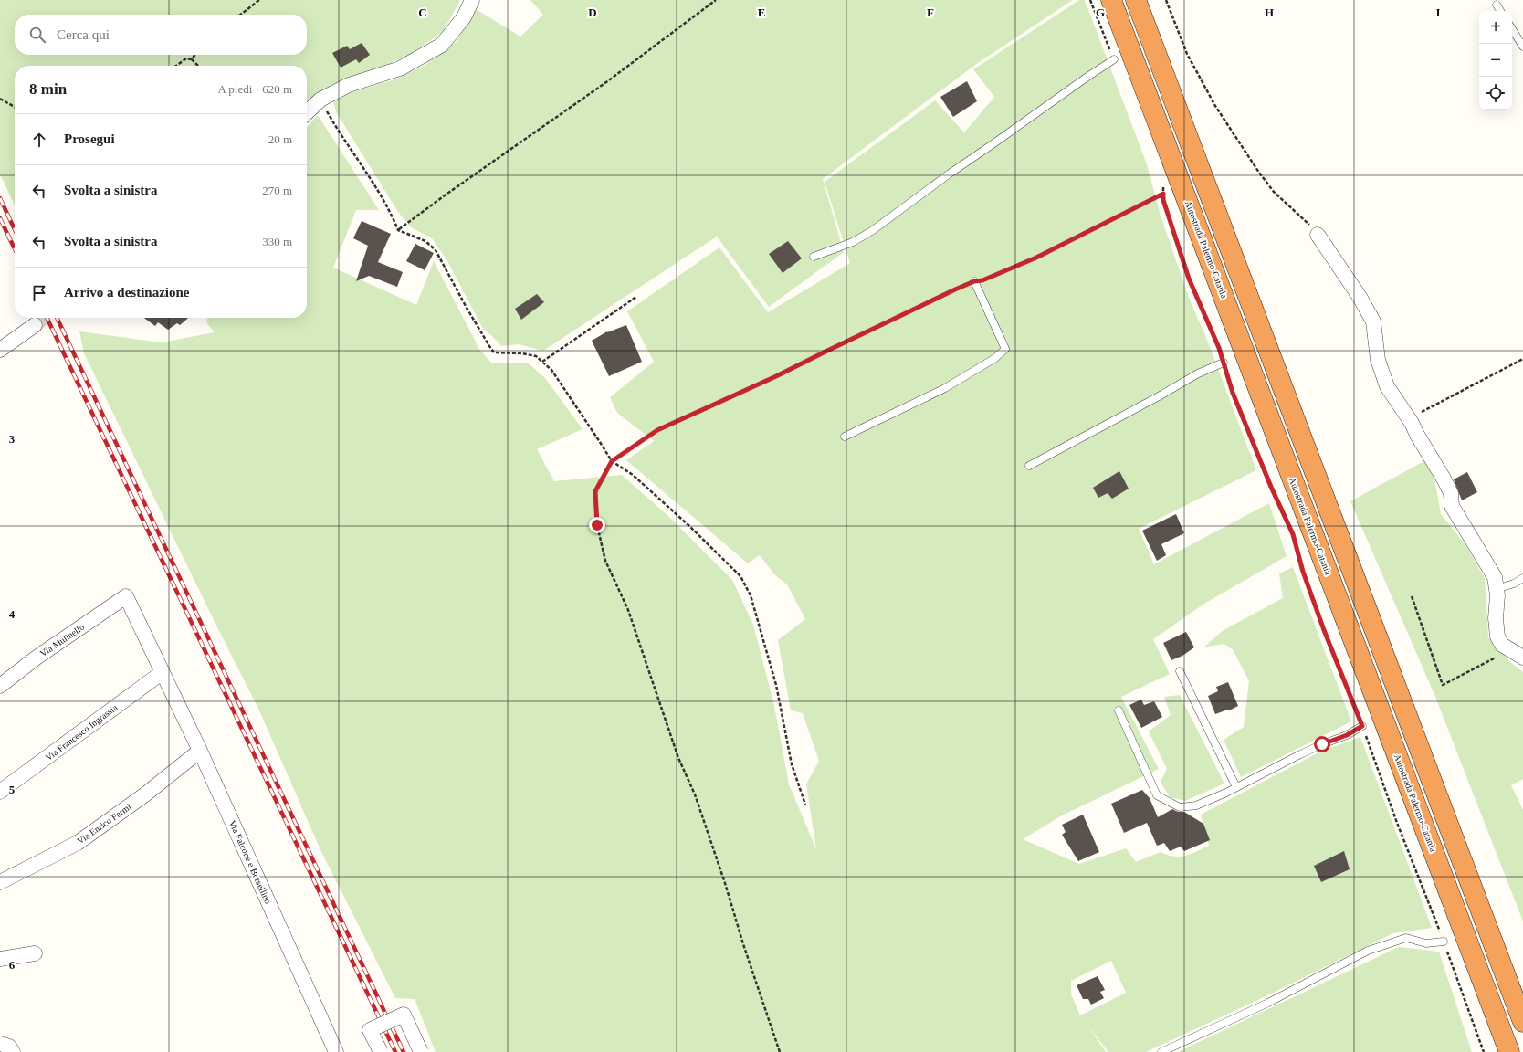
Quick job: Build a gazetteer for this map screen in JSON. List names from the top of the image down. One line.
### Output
{"streets":{"highway":["Autostrada Palermo-Catania"],"street":["Via Mulinello","Via Francesco Ingrassia","Via Enrico Fermi","Via Falcone e Borsellino"]},"crossings":[["Via Mulinello","Via Falcone e Borsellino"],["Via Francesco Ingrassia","Via Falcone e Borsellino"],["Via Enrico Fermi","Via Falcone e Borsellino"]],"page":{"map_buttons":["+","−"],"search":"Cerca qui","heading":["8 min","A piedi · 620 m"],"list":[["Prosegui","20 m"],["Svolta a sinistra","270 m"],["Svolta a sinistra","330 m"],"Arrivo a destinazione"]},"grid":{"columns":["C","D","E","F","G","H","I"],"rows":["3","4","5","6"]}}
